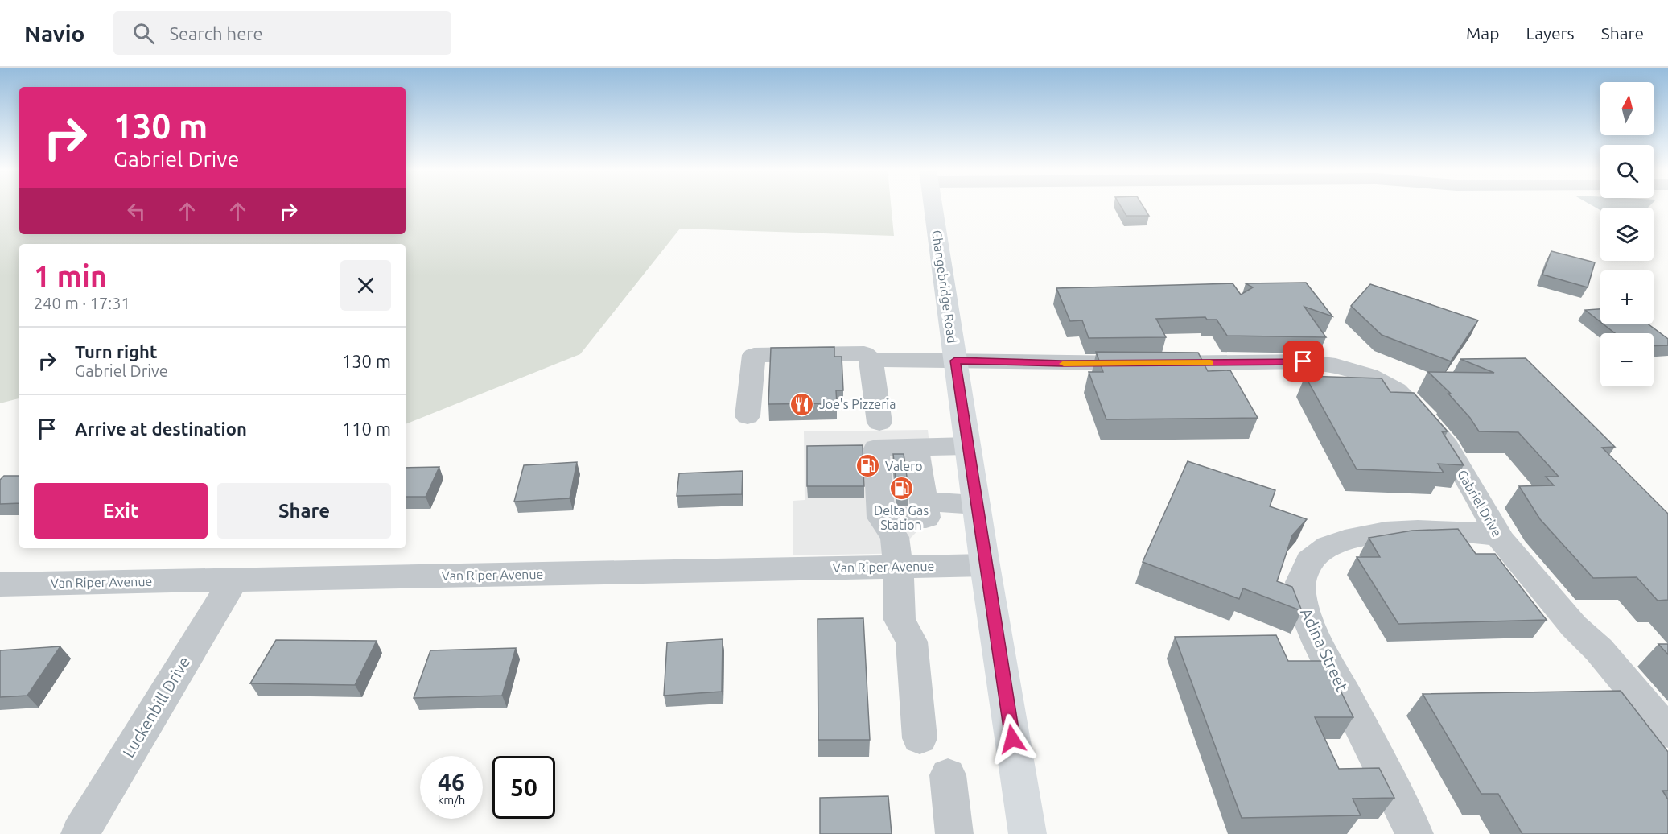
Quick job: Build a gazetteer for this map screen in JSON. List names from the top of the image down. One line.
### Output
{"streets":{"main road":["Changebridge Road"],"street":["Gabriel Drive","Van Riper Avenue","Adina Street","Luckenbill Drive"]},"crossings":[["Changebridge Road","Gabriel Drive"],["Changebridge Road","Van Riper Avenue"],["Gabriel Drive","Adina Street"],["Van Riper Avenue","Luckenbill Drive"]],"places":{"restaurant":["Joe's Pizzeria"],"fuel station":["Valero","Delta Gas Station"]},"north":"top","page":{"header":"Navio","search":"Search here","nav":["Map","Layers","Share"],"map_buttons":["+","−"],"turn":["130 m","Gabriel Drive"],"heading":["1 min","240 m · 17:31"],"list":[{"name":"Turn right","note":"Gabriel Drive","value":"130 m"},{"name":"Arrive at destination","value":"110 m"}],"buttons":["Exit","Share"],"speed":"46 km/h","limit":"50"}}
